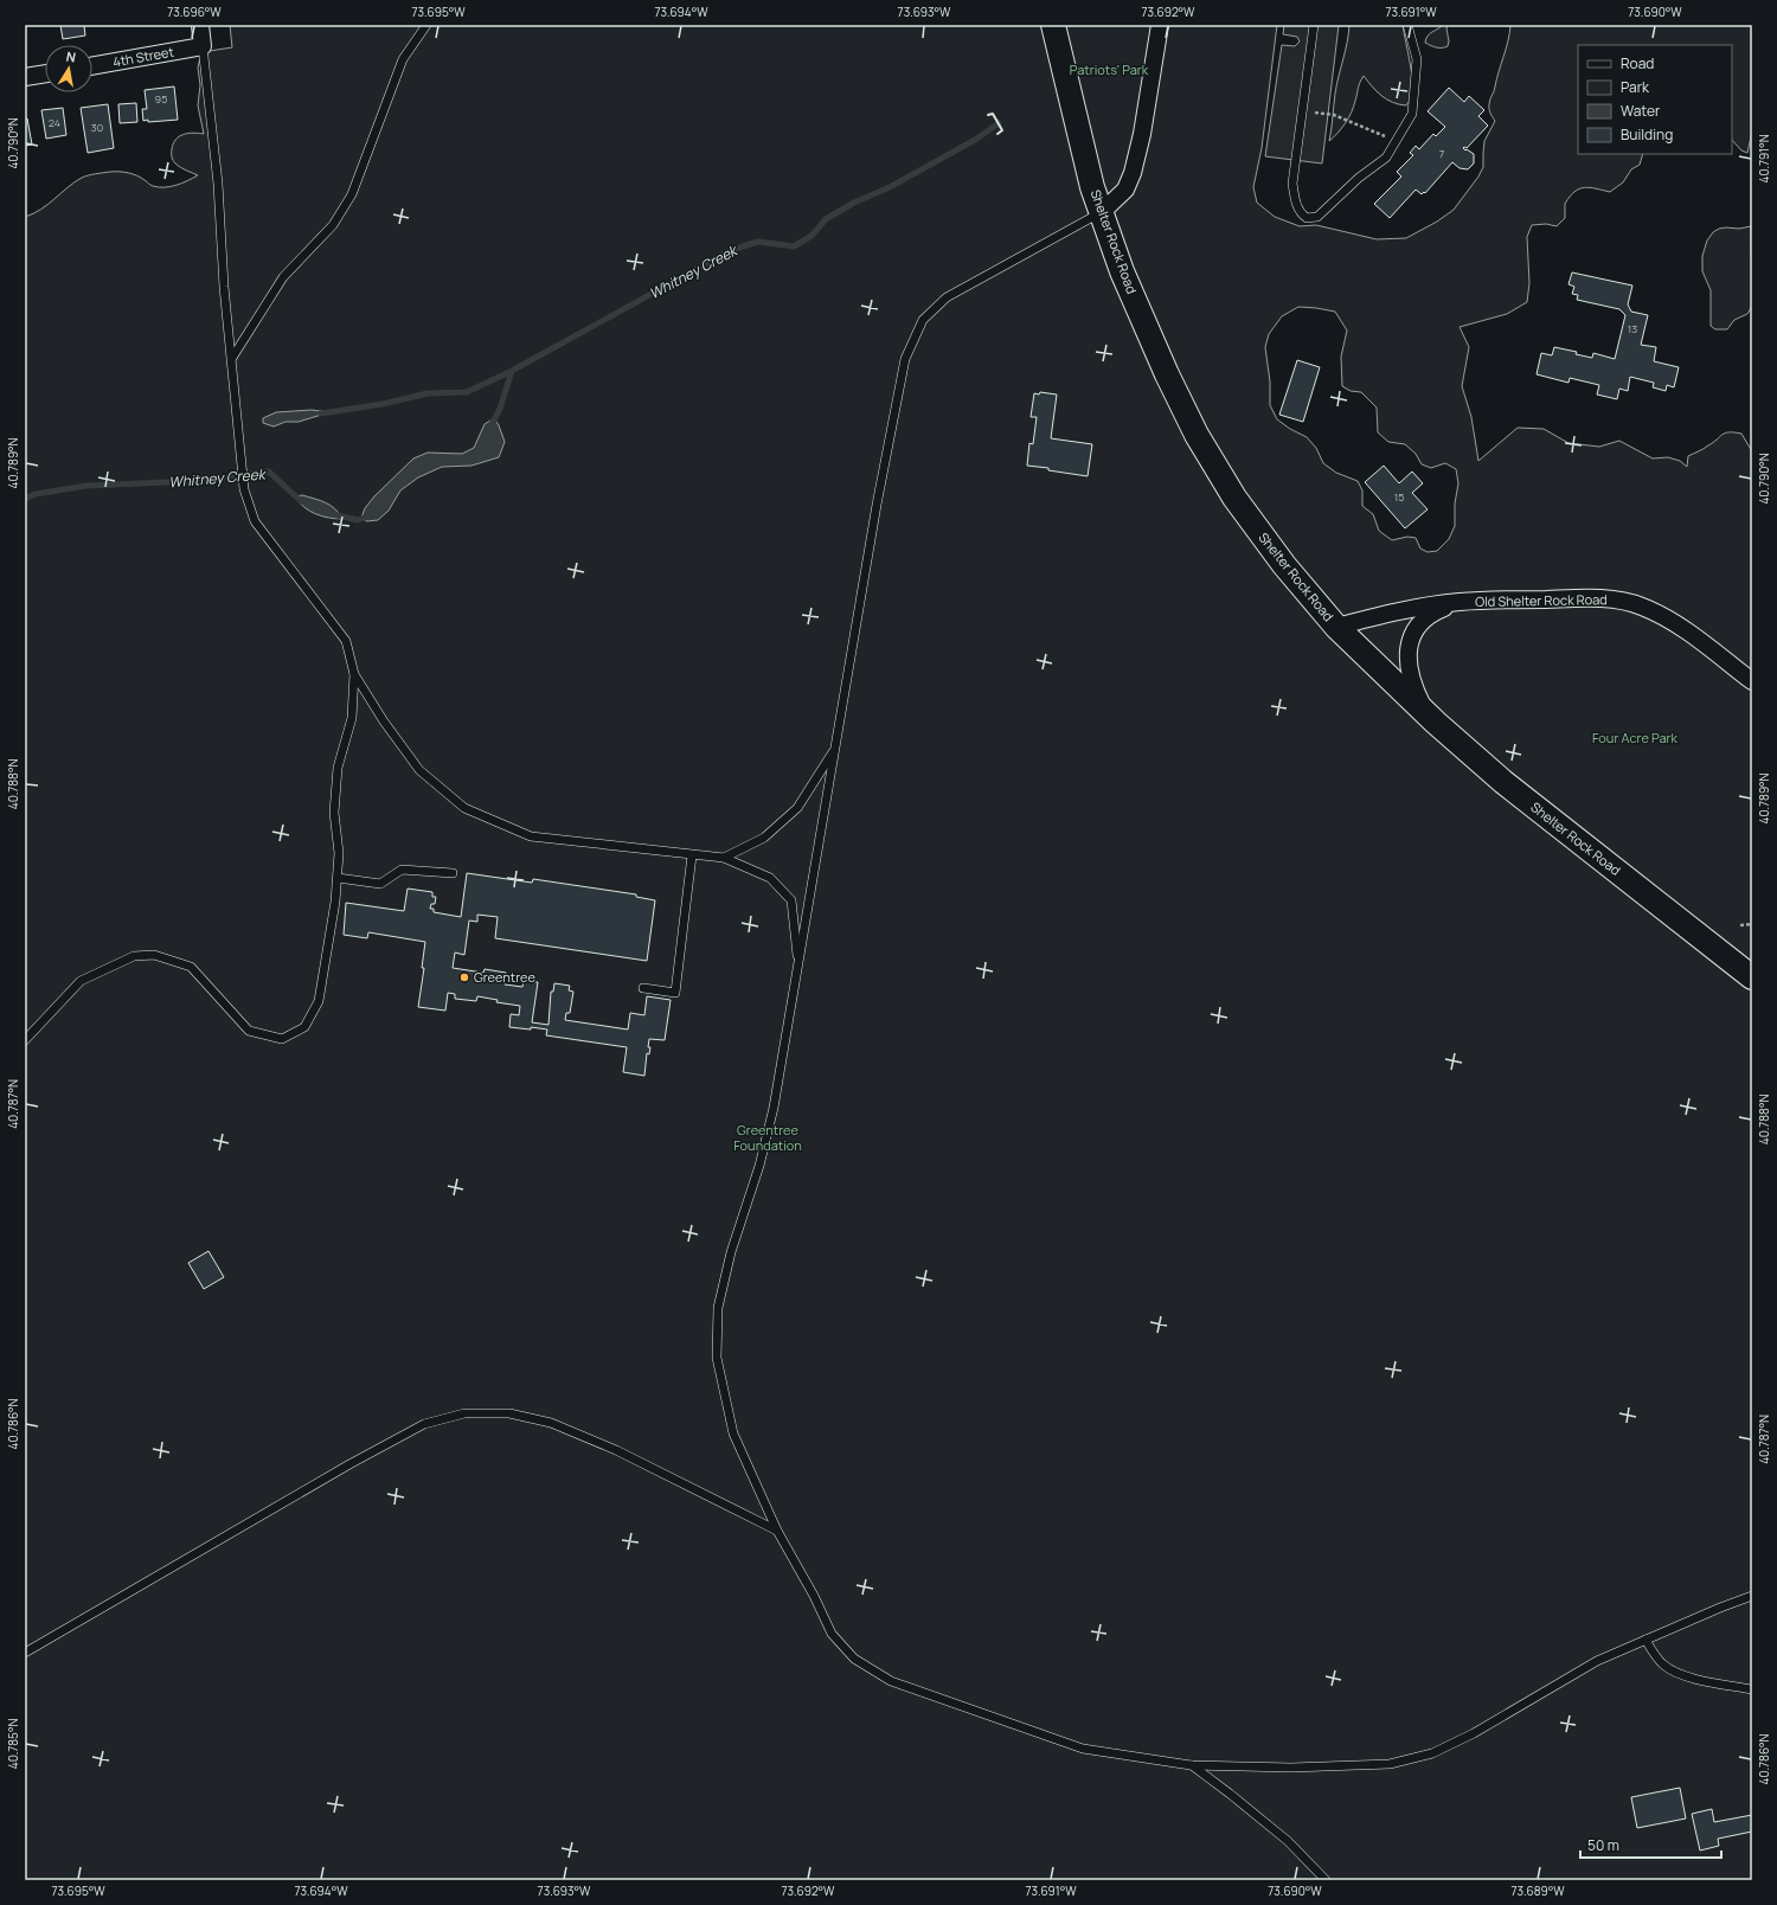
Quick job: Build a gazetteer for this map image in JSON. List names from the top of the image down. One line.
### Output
{"streets":{"main road":["Shelter Rock Road"],"street":["4th Street","Old Shelter Rock Road"]},"crossings":[["Shelter Rock Road","Old Shelter Rock Road"]],"water":["Whitney Creek"],"parks":["Patriots' Park","Four Acre Park","Greentree Foundation"],"places":["Greentree"],"house_numbers":["95","24","30","7","13","15"],"legend":["Road","Park","Water","Building"],"scale_bar":"50 m","north":"top","coordinates":["73.696°W","73.695°W","73.694°W","73.693°W","73.692°W","73.691°W","73.690°W","40.790°N","40.791°N","40.789°N","40.788°N","40.787°N","40.786°N","40.785°N","73.689°W"]}
